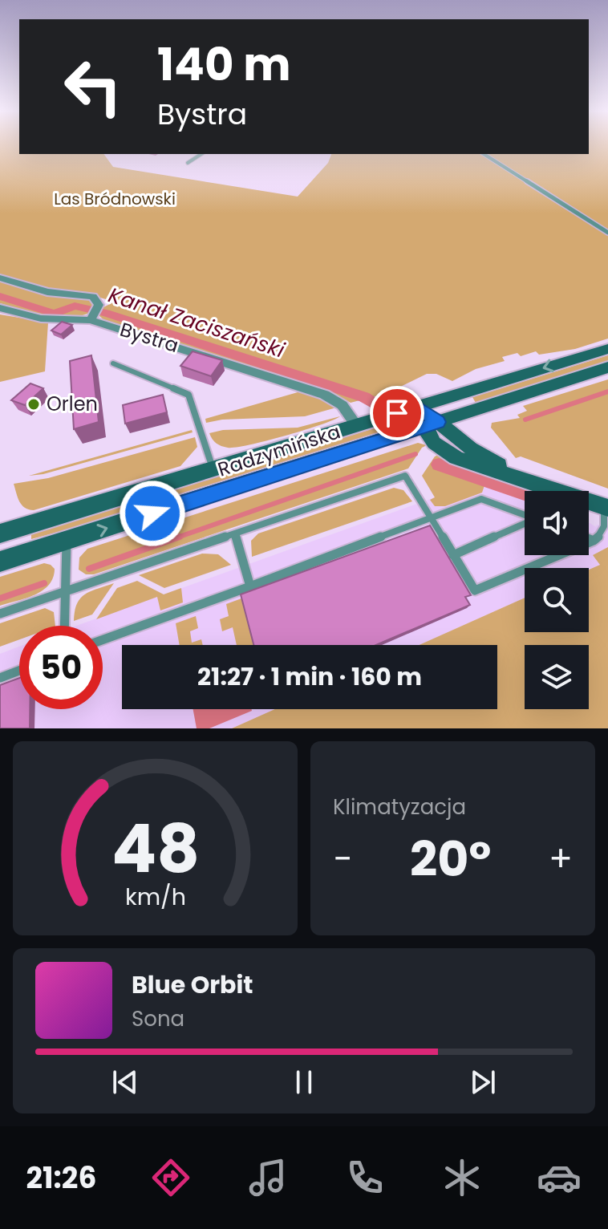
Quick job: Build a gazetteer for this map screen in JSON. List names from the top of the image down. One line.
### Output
{"streets":{"main road":["Radzymińska"],"street":["Bystra"]},"crossings":[["Bystra","Radzymińska"]],"water":["Kanał Zaciszański"],"parks":["Las Bródnowski"],"places":["Orlen"],"page":{"turn":["140 m","Bystra"],"limit":"50","trip":"21:27 · 1 min · 160 m","tile":"Klimatyzacja","heat":["−","20°","+"],"song":["Blue Orbit","Sona"],"tabs":"21:26","gauge":["48","km/h"]}}
